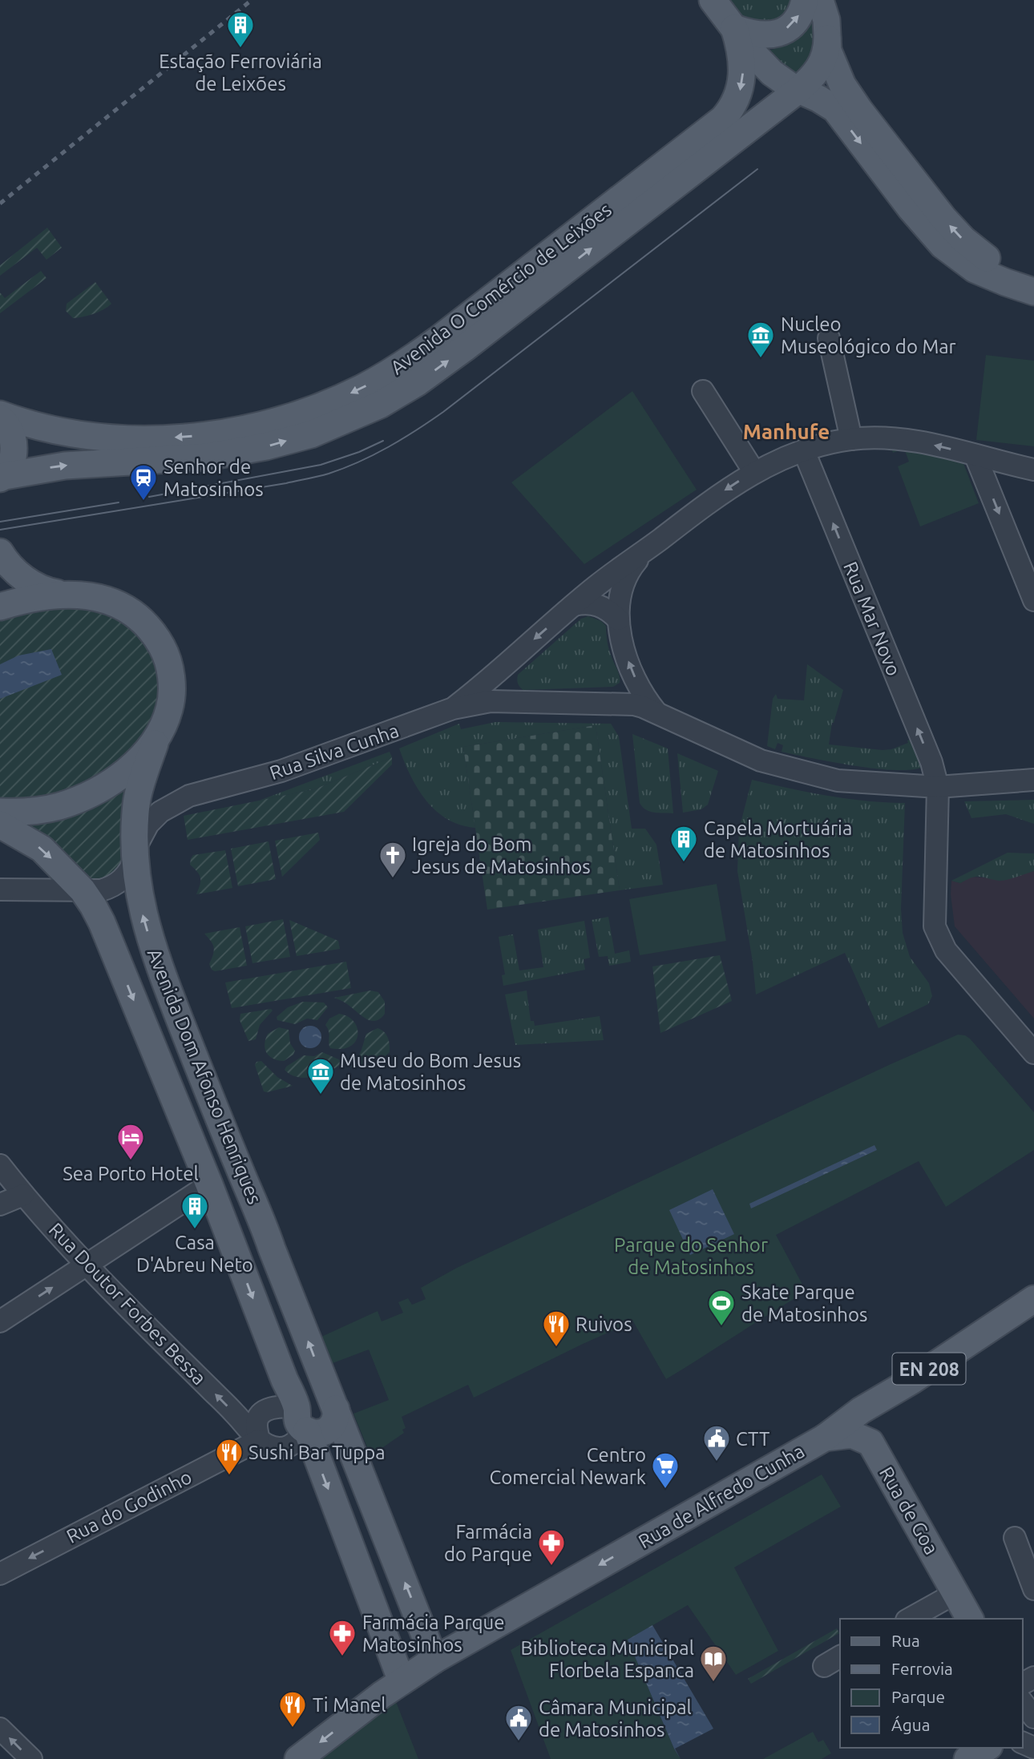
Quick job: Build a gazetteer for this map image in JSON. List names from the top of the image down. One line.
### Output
{"streets":{"main road":["Avenida O Comércio de Leixões","Avenida Dom Afonso Henriques","EN 208","Rua de Alfredo Cunha","Rua de Goa"],"street":["Rua Mar Novo","Rua Silva Cunha","Rua Doutor Forbes Bessa","Rua do Godinho"]},"crossings":[["Rua Silva Cunha","Avenida Dom Afonso Henriques"],["Avenida Dom Afonso Henriques","Rua Doutor Forbes Bessa"],["Avenida Dom Afonso Henriques","Rua de Alfredo Cunha"],["Avenida Dom Afonso Henriques","Rua do Godinho"],["Rua Doutor Forbes Bessa","Rua do Godinho"],["EN 208","Rua de Goa"],["Rua de Alfredo Cunha","Rua de Goa"]],"one_way":["Rua Doutor Forbes Bessa","Rua de Alfredo Cunha","Rua do Godinho"],"districts":["Manhufe"],"parks":["Parque do Senhor de Matosinhos"],"places":{"building":["Estação Ferroviária de Leixões","Capela Mortuária de Matosinhos","Casa D'Abreu Neto"],"museum":["Nucleo Museológico do Mar","Museu do Bom Jesus de Matosinhos"],"station":["Senhor de Matosinhos"],"church":["Igreja do Bom Jesus de Matosinhos"],"hotel":["Sea Porto Hotel"],"sports":["Skate Parque de Matosinhos"],"restaurant":["Ruivos","Sushi Bar Tuppa","Ti Manel"],"public building":["CTT","Câmara Municipal de Matosinhos"],"supermarket":["Centro Comercial Newark"],"pharmacy":["Farmácia do Parque","Farmácia Parque Matosinhos"],"library":["Biblioteca Municipal Florbela Espanca"]},"legend":["Rua","Ferrovia","Parque","Água"]}
